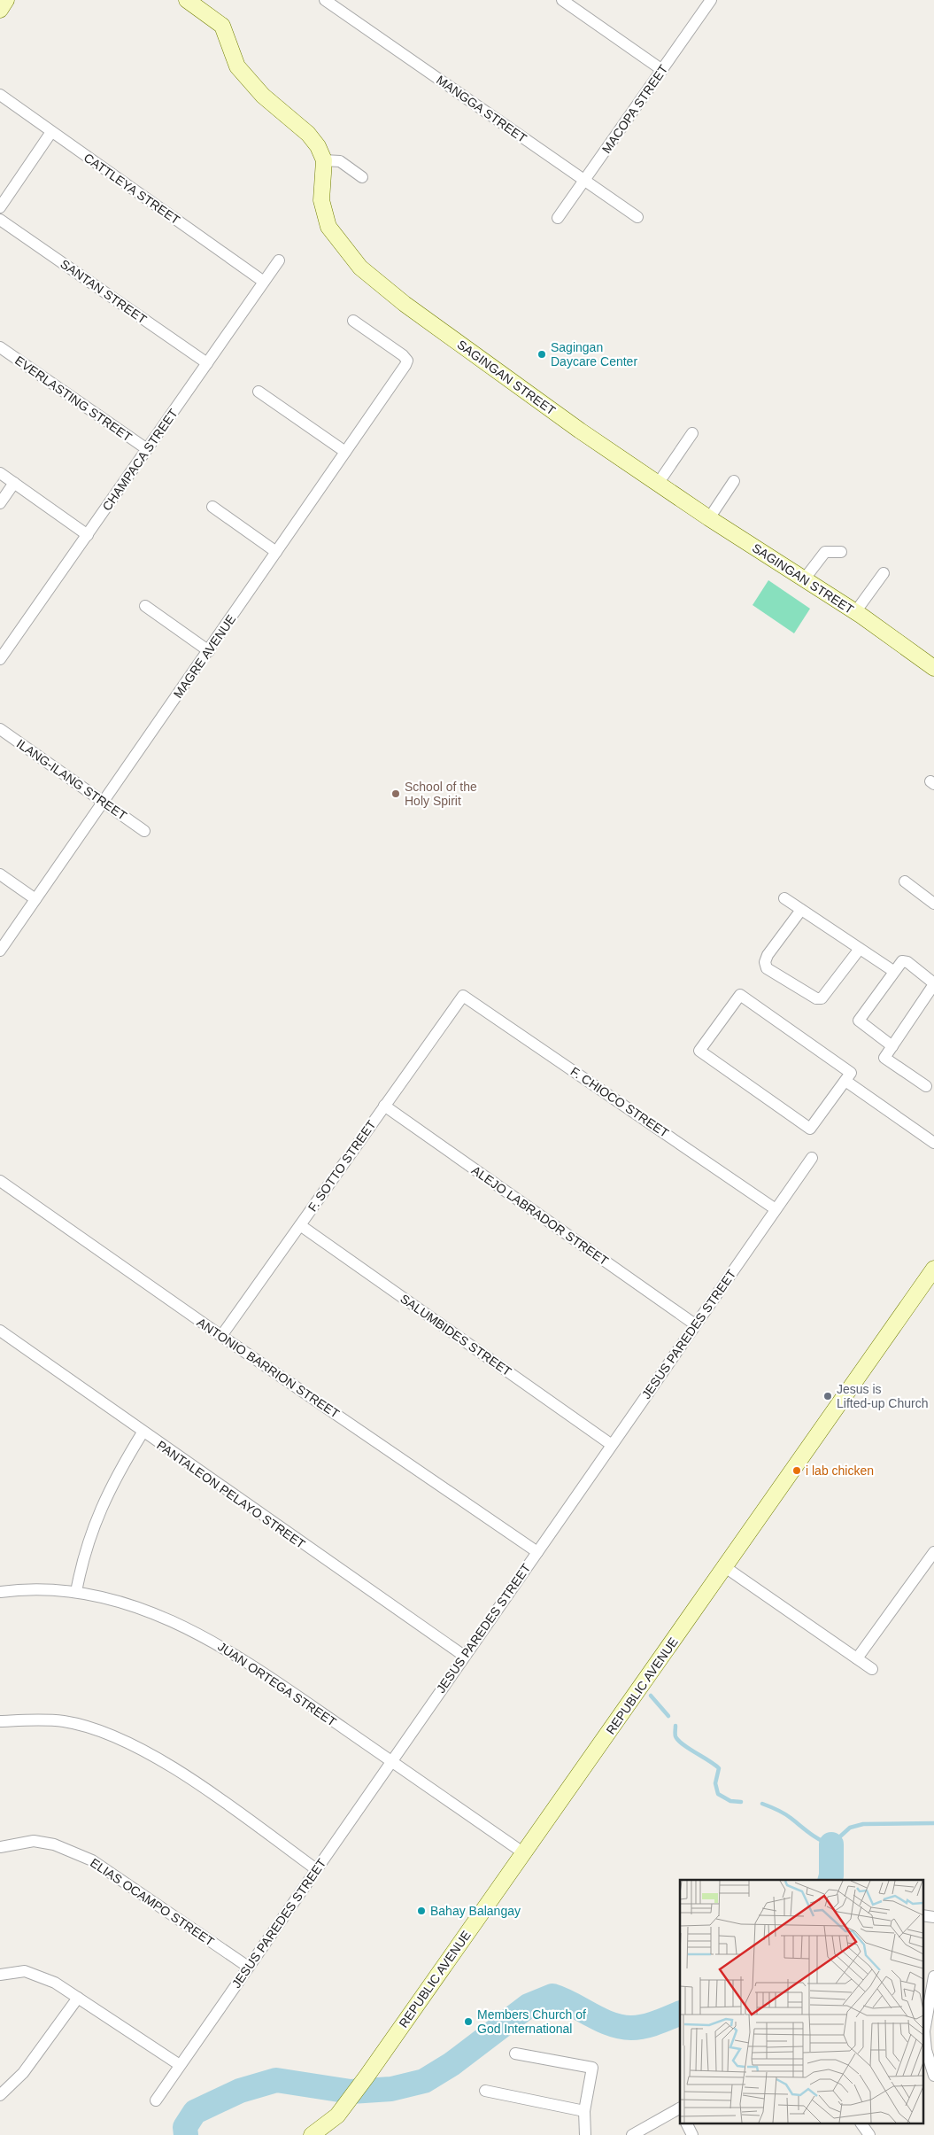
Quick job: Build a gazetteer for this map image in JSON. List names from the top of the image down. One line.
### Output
{"streets":{"main road":["SAGINGAN STREET","REPUBLIC AVENUE"],"street":["MANGGA STREET","MACOPA STREET","CATTLEYA STREET","SANTAN STREET","EVERLASTING STREET","CHAMPACA STREET","MAGRE AVENUE","ILANG-ILANG STREET","F. CHIOCO STREET","F. SOTTO STREET","ALEJO LABRADOR STREET","JESUS PAREDES STREET","SALUMBIDES STREET","ANTONIO BARRION STREET","PANTALEON PELAYO STREET","JUAN ORTEGA STREET","ELIAS OCAMPO STREET"]},"crossings":[["MANGGA STREET","MACOPA STREET"],["CATTLEYA STREET","CHAMPACA STREET"],["SANTAN STREET","CHAMPACA STREET"],["EVERLASTING STREET","CHAMPACA STREET"],["MAGRE AVENUE","ILANG-ILANG STREET"],["F. CHIOCO STREET","F. SOTTO STREET"],["F. CHIOCO STREET","JESUS PAREDES STREET"],["F. SOTTO STREET","ALEJO LABRADOR STREET"],["F. SOTTO STREET","SALUMBIDES STREET"],["F. SOTTO STREET","ANTONIO BARRION STREET"],["ALEJO LABRADOR STREET","JESUS PAREDES STREET"],["JESUS PAREDES STREET","SALUMBIDES STREET"],["JESUS PAREDES STREET","ANTONIO BARRION STREET"],["JESUS PAREDES STREET","PANTALEON PELAYO STREET"],["JESUS PAREDES STREET","JUAN ORTEGA STREET"],["JESUS PAREDES STREET","ELIAS OCAMPO STREET"],["JUAN ORTEGA STREET","REPUBLIC AVENUE"]],"places":["Sagingan Daycare Center","School of the Holy Spirit","Jesus is Lifted-up Church","i lab chicken","Bahay Balangay","Members Church of God International"]}
